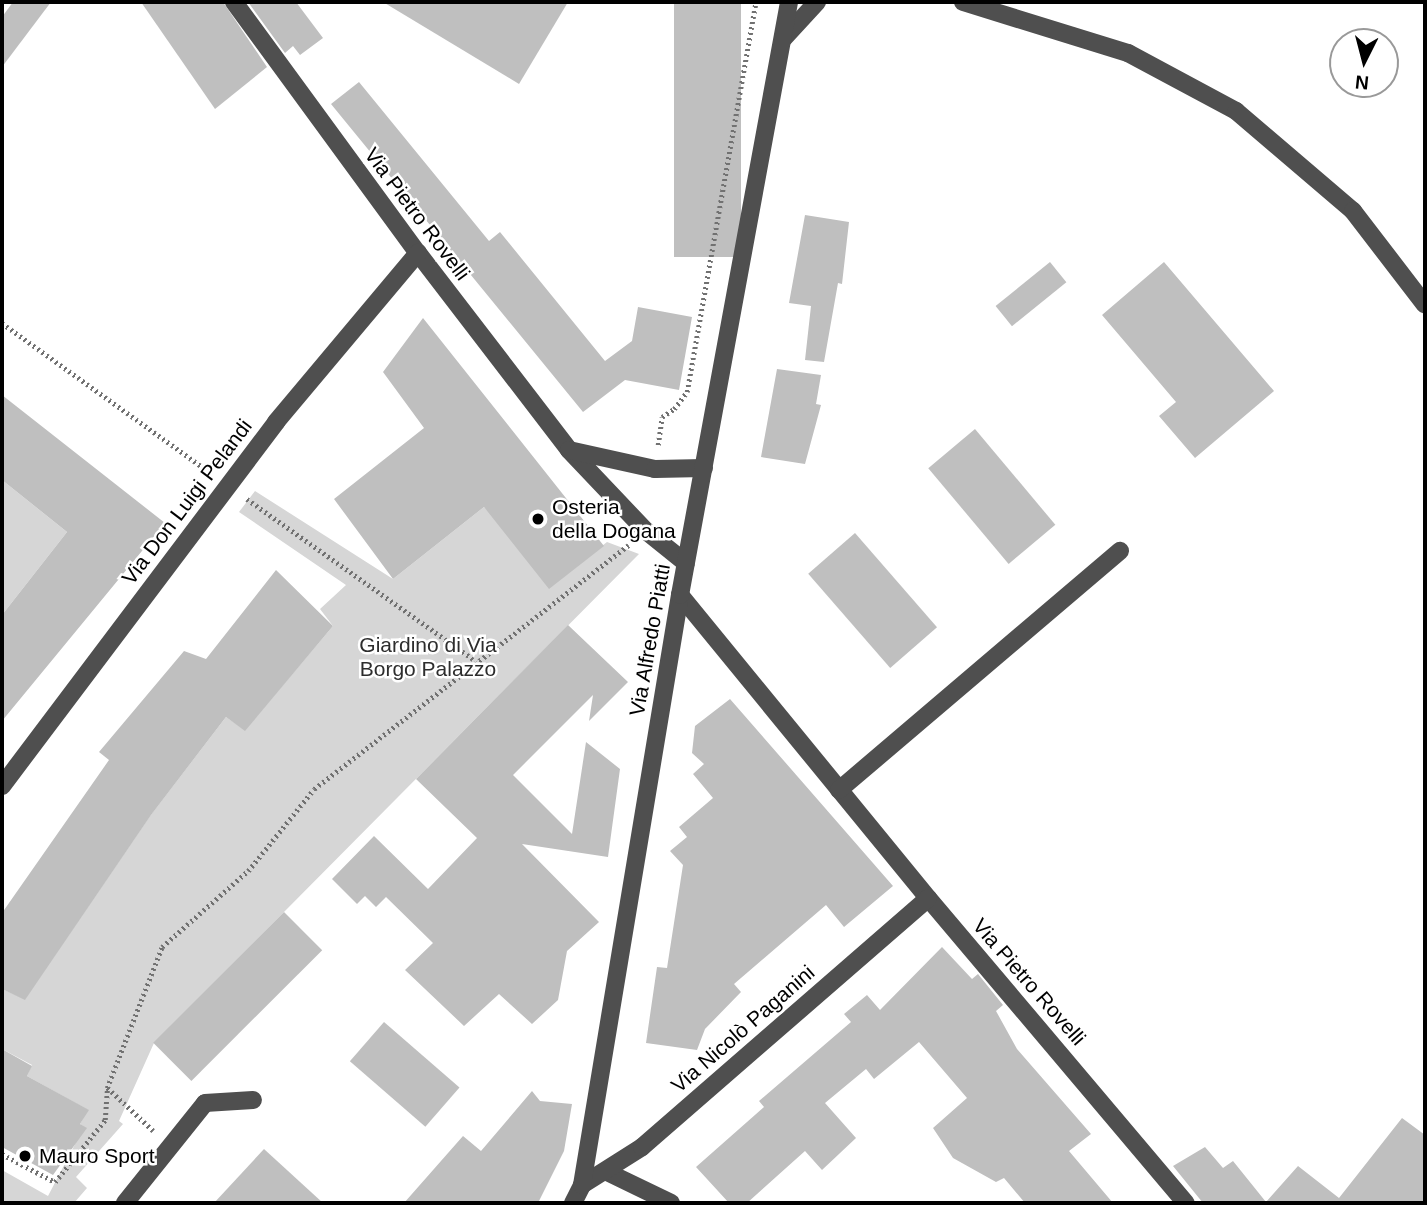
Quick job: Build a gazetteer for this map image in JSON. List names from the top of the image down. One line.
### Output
{"streets":{"street":["Via Pietro Rovelli","Via Don Luigi Pelandi","Via Alfredo Piatti","Via Nicolò Paganini"]},"crossings":[["Via Pietro Rovelli","Via Don Luigi Pelandi"],["Via Pietro Rovelli","Via Alfredo Piatti"],["Via Pietro Rovelli","Via Nicolò Paganini"],["Via Alfredo Piatti","Via Nicolò Paganini"]],"parks":["Giardino di Via Borgo Palazzo"],"places":["Osteria della Dogana","Mauro Sport"],"north":"bottom"}
